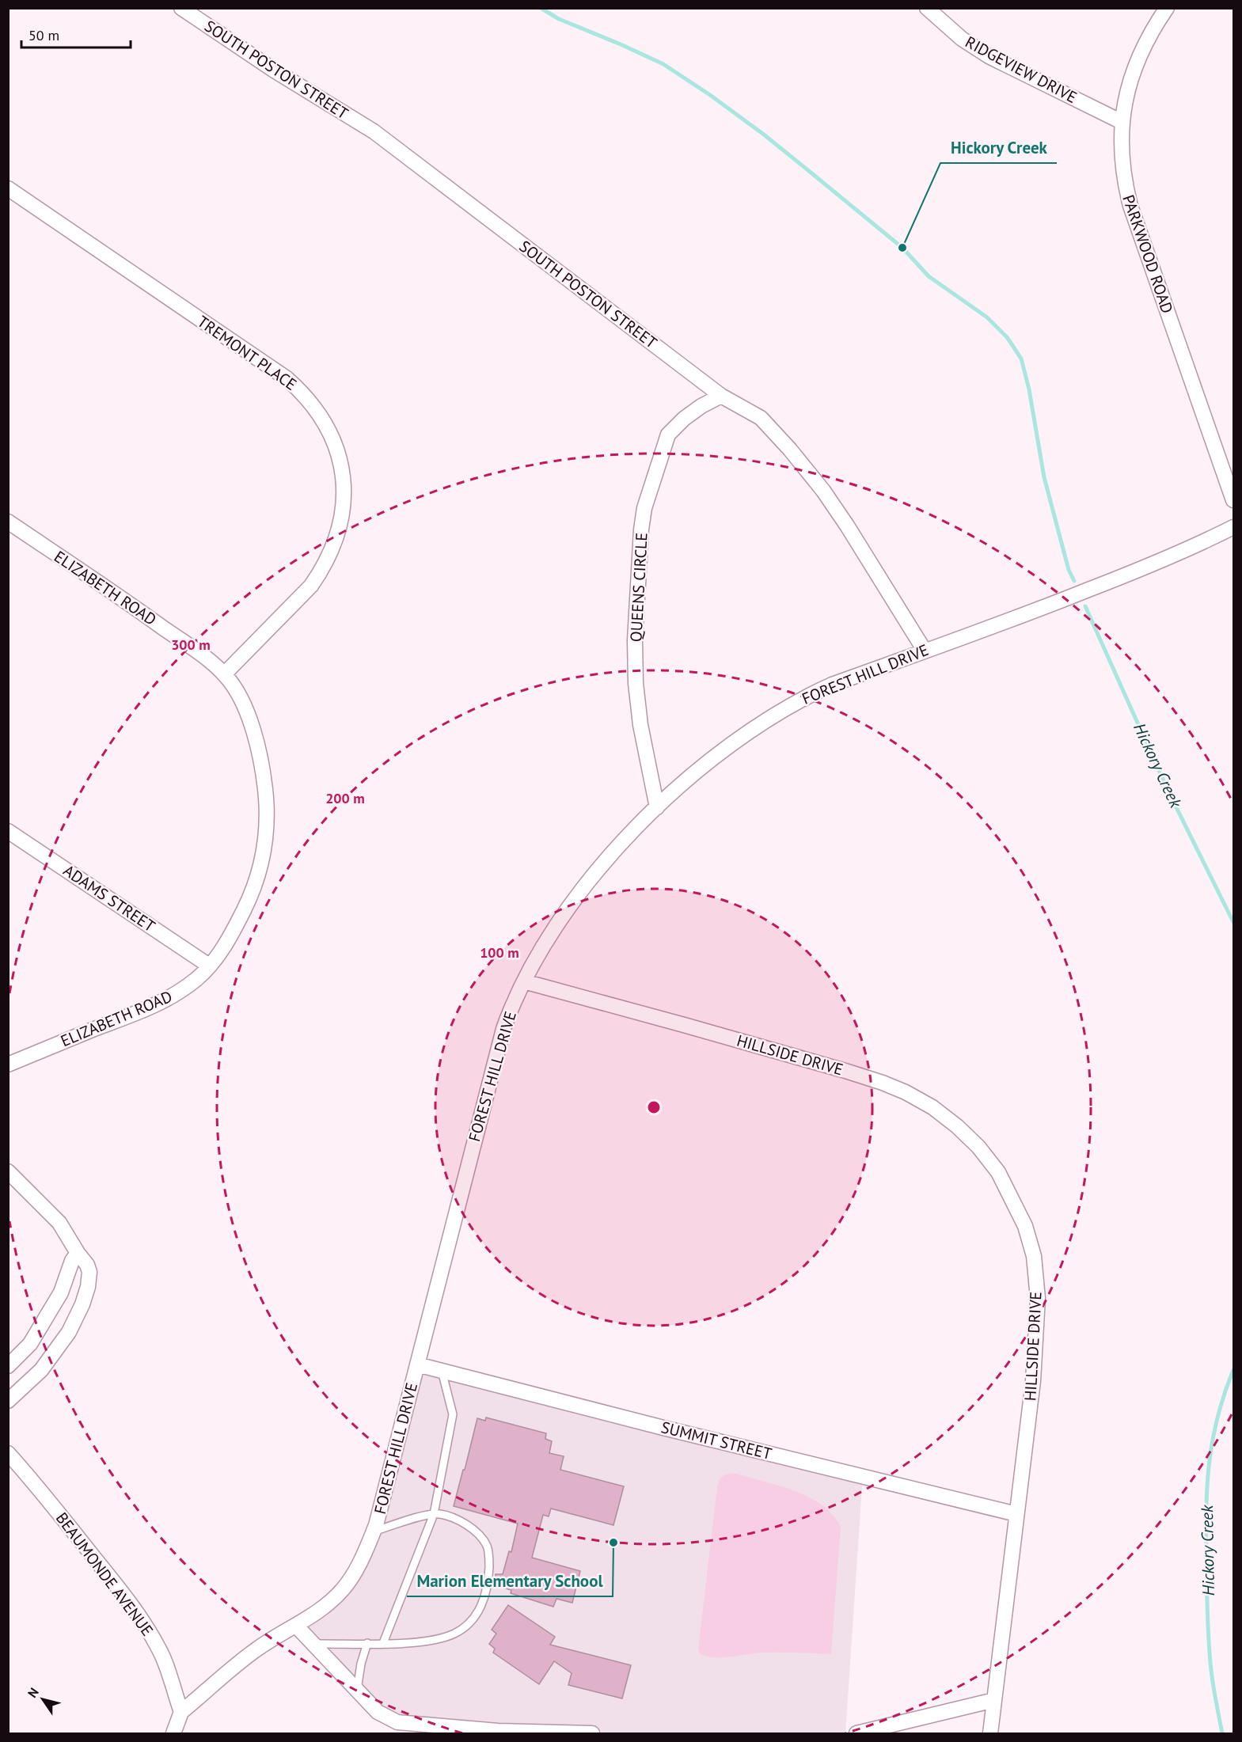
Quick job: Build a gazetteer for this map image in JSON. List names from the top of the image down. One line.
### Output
{"streets":{"street":["SOUTH POSTON STREET","RIDGEVIEW DRIVE","PARKWOOD ROAD","TREMONT PLACE","QUEENS CIRCLE","ELIZABETH ROAD","FOREST HILL DRIVE","ADAMS STREET","HILLSIDE DRIVE","SUMMIT STREET","BEAUMONDE AVENUE"]},"crossings":[["SOUTH POSTON STREET","QUEENS CIRCLE"],["SOUTH POSTON STREET","FOREST HILL DRIVE"],["RIDGEVIEW DRIVE","PARKWOOD ROAD"],["TREMONT PLACE","ELIZABETH ROAD"],["QUEENS CIRCLE","FOREST HILL DRIVE"],["ELIZABETH ROAD","ADAMS STREET"],["FOREST HILL DRIVE","HILLSIDE DRIVE"],["FOREST HILL DRIVE","SUMMIT STREET"],["FOREST HILL DRIVE","BEAUMONDE AVENUE"],["HILLSIDE DRIVE","SUMMIT STREET"]],"water":["Hickory Creek"],"places":["Hickory Creek","Marion Elementary School"],"scale_bar":"50 m","north":"top left","rings":["300 m","200 m","100 m"]}
